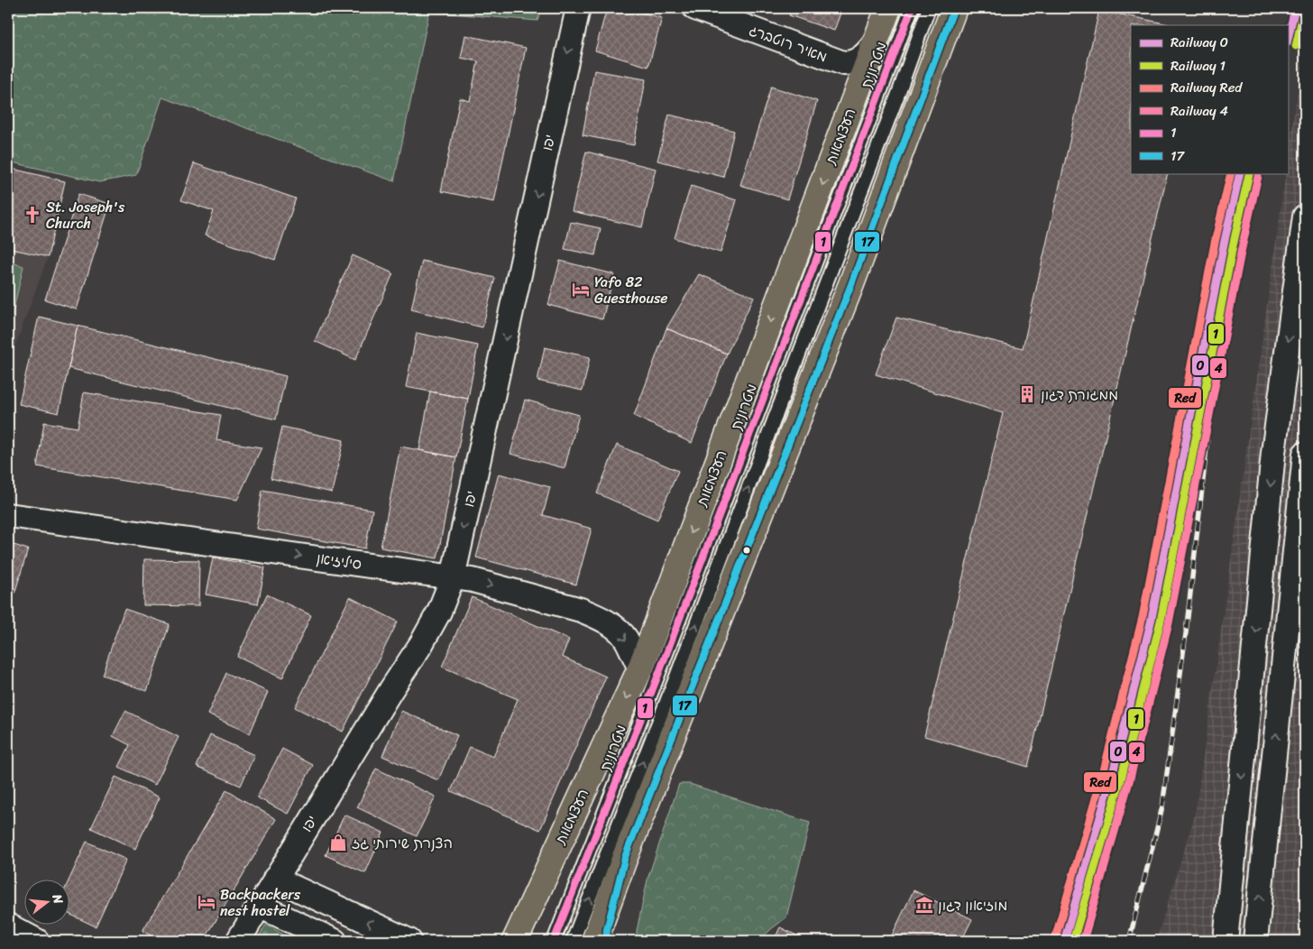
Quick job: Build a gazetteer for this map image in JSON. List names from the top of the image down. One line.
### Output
{"streets":{"highway":["העצמאות"],"street":["מאיר רוטברג","יפו","סיליזיאן"],"lane":["מטרונית"]},"crossings":[["מאיר רוטברג","העצמאות"],["העצמאות","סיליזיאן"],["יפו","סיליזיאן"]],"one_way":["יפו","סיליזיאן"],"places":{"church":["St. Joseph's Church"],"hotel":["Yafo 82 Guesthouse","Backpackers nest hostel"],"building":["ממגורת דגון"],"shop":["הצנרת שירותי גז"],"museum":["מוזיאון דגון"]},"lines":["rail line 0","transit line 1","transit line 17","rail line 1","rail line Red","rail line 4"],"legend":["Railway 0","Railway 1","Railway Red","Railway 4","1","17"],"north":"right"}
